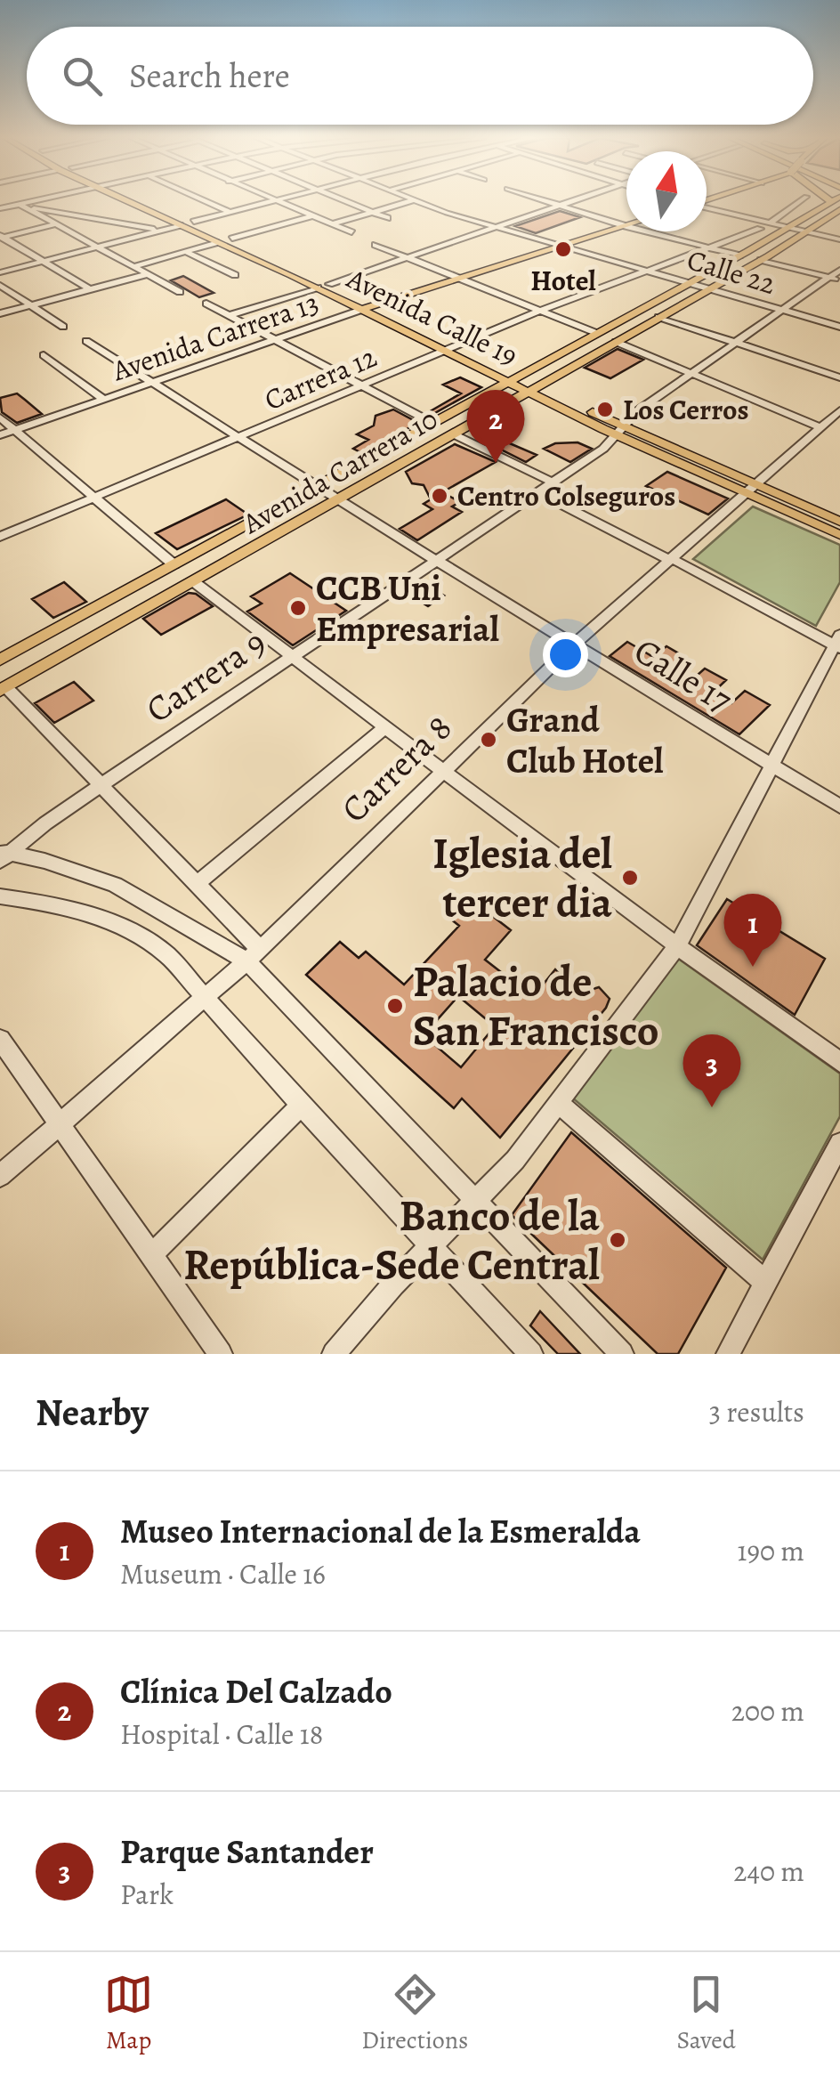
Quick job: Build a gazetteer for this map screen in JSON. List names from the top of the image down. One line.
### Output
{"streets":{"main road":["Avenida Calle 19","Avenida Carrera 13","Avenida Carrera 10"],"street":["Calle 22","Carrera 12","Calle 17","Carrera 9","Carrera 8"]},"crossings":[["Calle 22","Avenida Carrera 13"],["Calle 22","Carrera 12"],["Calle 22","Avenida Carrera 10"],["Calle 22","Carrera 9"],["Avenida Calle 19","Avenida Carrera 13"],["Avenida Calle 19","Carrera 12"],["Avenida Calle 19","Avenida Carrera 10"],["Avenida Calle 19","Carrera 9"],["Avenida Calle 19","Carrera 8"],["Avenida Carrera 13","Calle 17"],["Carrera 12","Calle 17"],["Avenida Carrera 10","Calle 17"],["Calle 17","Carrera 9"],["Calle 17","Carrera 8"]],"places":["Hotel","Los Cerros","Centro Colseguros","CCB Uni Empresarial","Grand Club Hotel","Iglesia del tercer dia","Palacio de San Francisco","Banco de la República-Sede Central"],"north":"top","page":{"search":"Search here","pins":["2","1","3"],"heading":["Nearby","3 results"],"list":[{"mark":"1","name":"Museo Internacional de la Esmeralda","note":"Museum · Calle 16","value":"190 m"},{"mark":"2","name":"Clínica Del Calzado","note":"Hospital · Calle 18","value":"200 m"},{"mark":"3","name":"Parque Santander","note":"Park","value":"240 m"}],"nav":["Map","Directions","Saved"]}}
